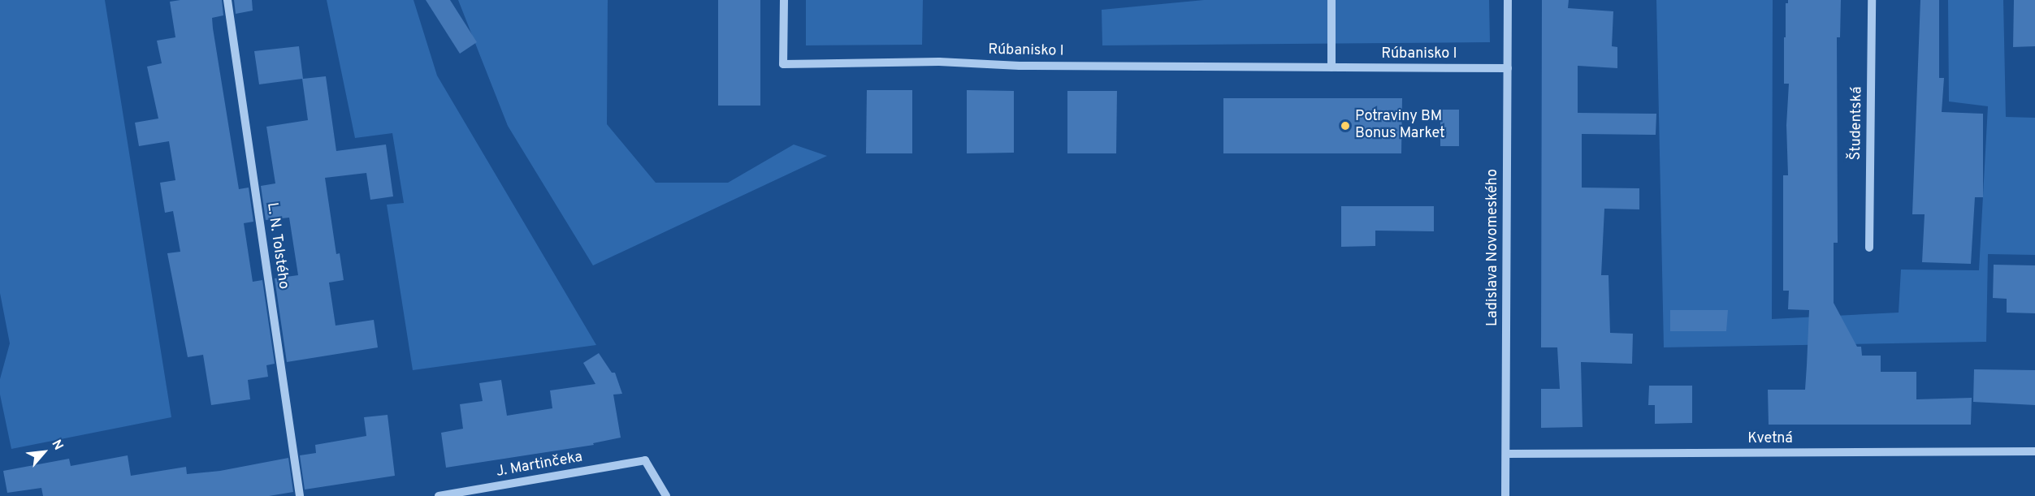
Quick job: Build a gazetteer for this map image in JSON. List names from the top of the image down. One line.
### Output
{"streets":{"street":["Rúbanisko I","Študentská","L. N. Tolstého","Ladislava Novomeského","Kvetná","J. Martinčeka"]},"crossings":[["Rúbanisko I","Ladislava Novomeského"],["Ladislava Novomeského","Kvetná"]],"places":["Potraviny BM Bonus Market"],"north":"top right"}
